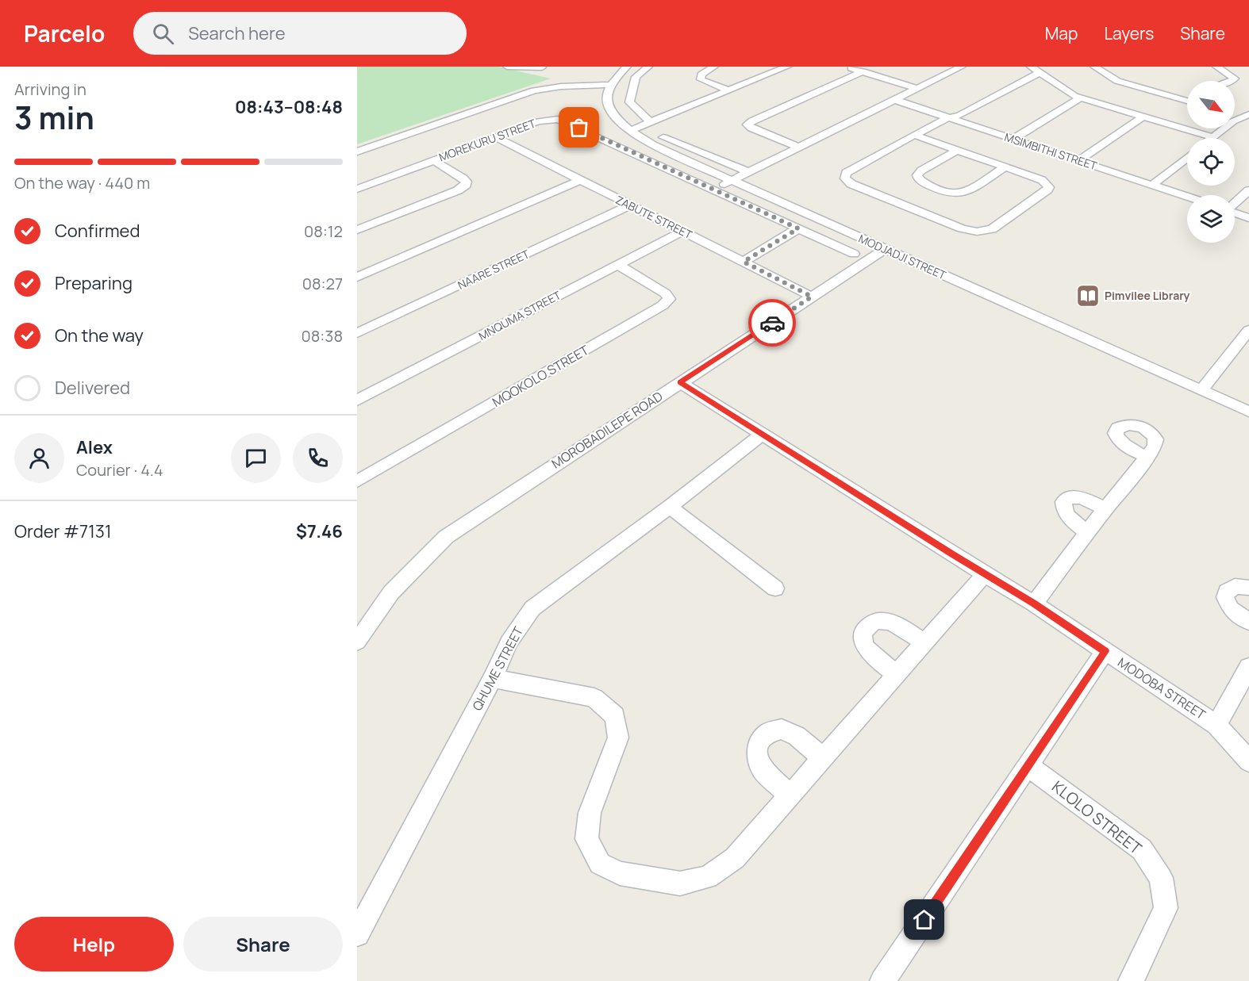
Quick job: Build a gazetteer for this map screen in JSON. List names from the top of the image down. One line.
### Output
{"streets":{"street":["MOREKURU STREET","MSIMBITHI STREET","ZABUTE STREET","MODJADJI STREET","NAARE STREET","MNQUMA STREET","MQOKOLO STREET","MOROBADILEPE ROAD","QHUME STREET","MODOBA STREET","KLOLO STREET"]},"crossings":[["MOREKURU STREET","ZABUTE STREET"],["ZABUTE STREET","NAARE STREET"],["ZABUTE STREET","MNQUMA STREET"],["ZABUTE STREET","MOROBADILEPE ROAD"],["MODJADJI STREET","MOROBADILEPE ROAD"],["MNQUMA STREET","MQOKOLO STREET"],["MOROBADILEPE ROAD","MODOBA STREET"],["QHUME STREET","MODOBA STREET"]],"places":{"library":["Pimvilee Library"]},"north":"bottom right","page":{"header":"Parcelo","search":"Search here","nav":["Map","Layers","Share"],"heading":["3 min","Arriving in","08:43–08:48"],"panel":["Alex","Courier · 4.4","Order #7131","$7.46"],"bar":"On the way · 440 m","list":[["Confirmed","08:12"],["Preparing","08:27"],["On the way","08:38"],"Delivered"],"buttons":["Help","Share"]}}
